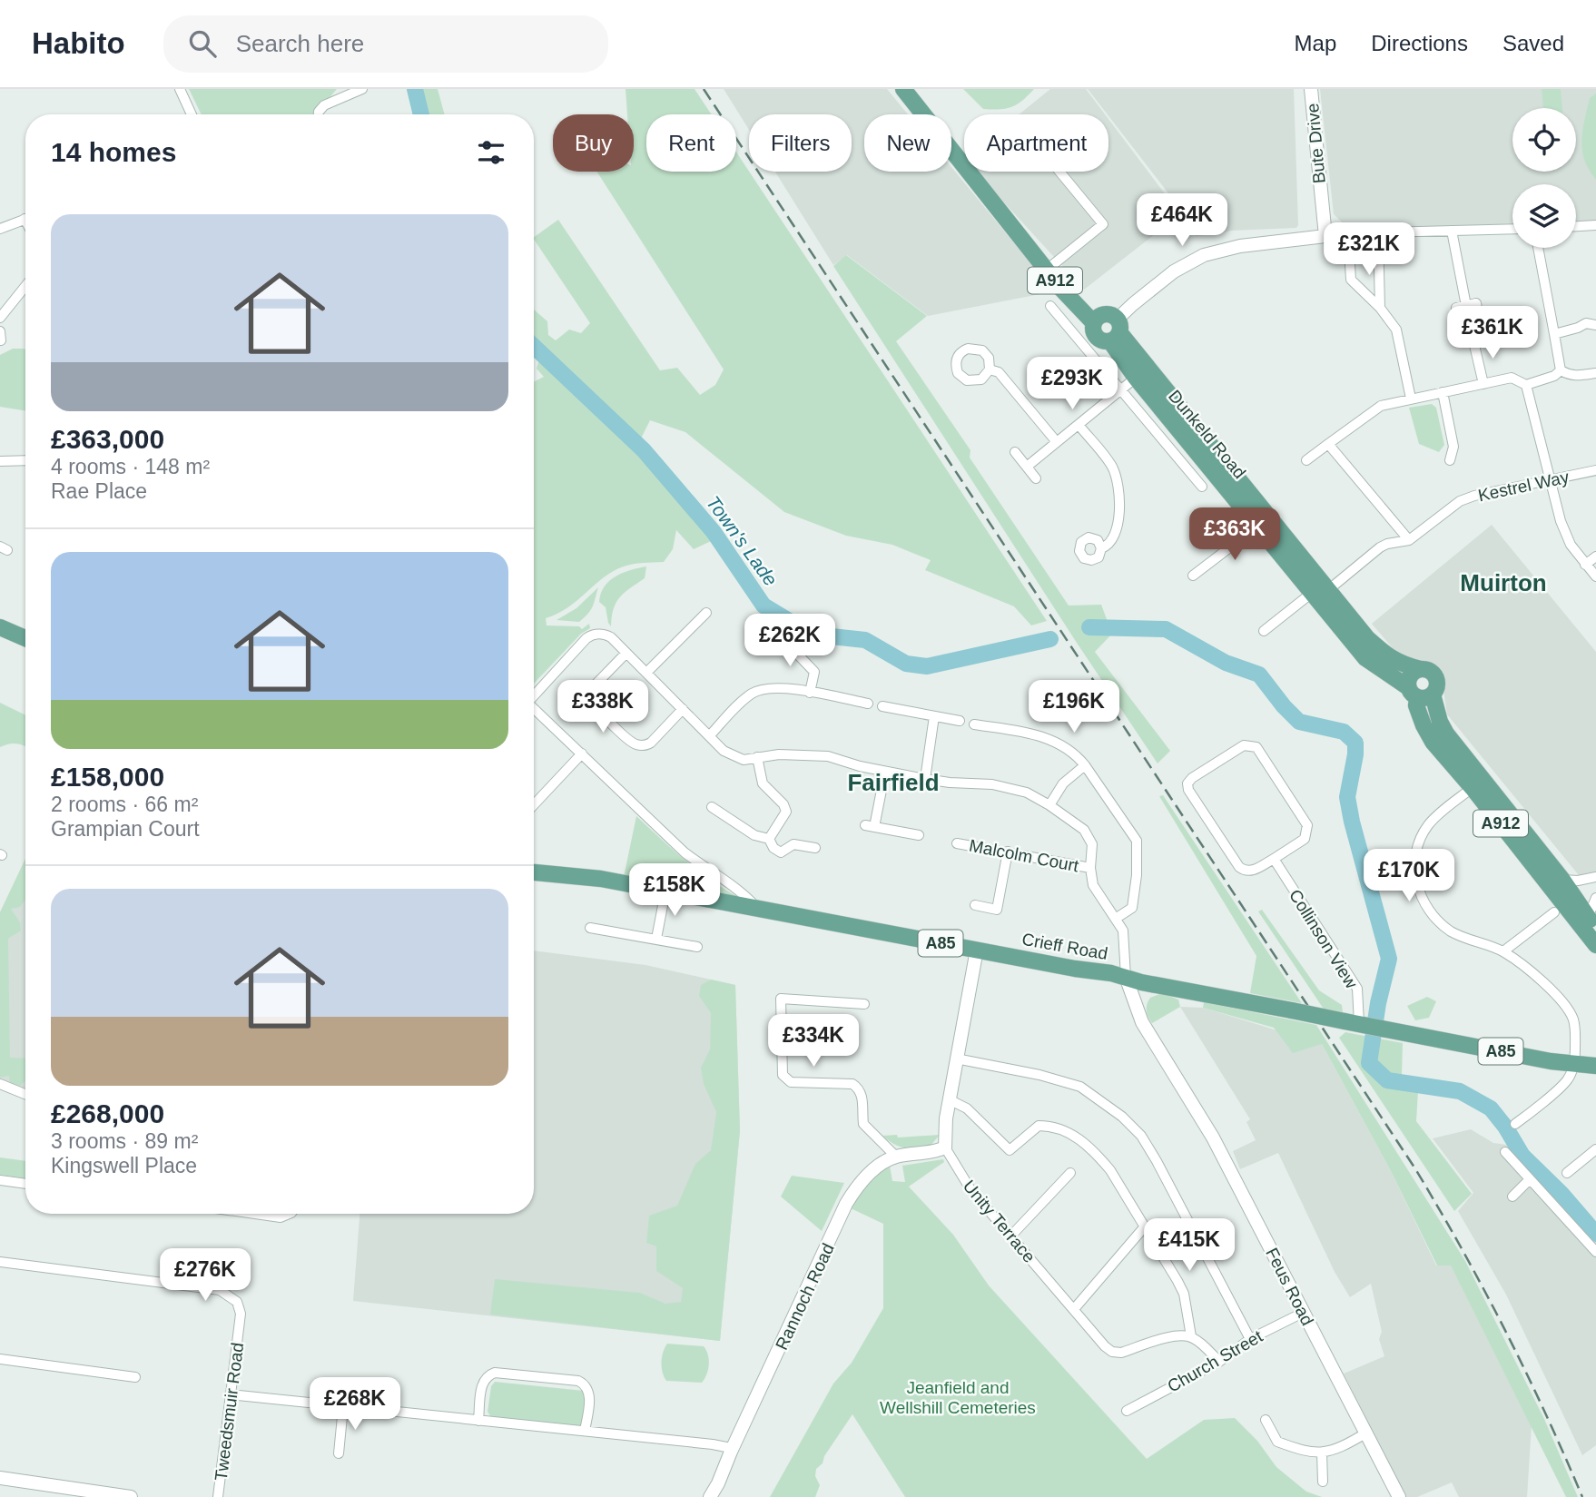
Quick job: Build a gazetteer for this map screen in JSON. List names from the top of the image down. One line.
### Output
{"streets":{"main road":["A912","Dunkeld Road","A85","Crieff Road"],"street":["Bute Drive","Kestrel Way","Malcolm Court","Collinson View","Unity Terrace","Feus Road","Rannoch Road","Church Street","Tweedsmuir Road"]},"crossings":[["A912","Dunkeld Road"],["Dunkeld Road","Kestrel Way"],["Collinson View","Crieff Road"],["Crieff Road","Feus Road"],["Unity Terrace","Rannoch Road"],["Feus Road","Church Street"]],"districts":["Muirton","Fairfield"],"water":["Town's Lade"],"parks":["Jeanfield and Wellshill Cemeteries"],"page":{"header":"Habito","search":"Search here","nav":["Map","Directions","Saved"],"chip":["Buy","Rent","Filters","New","Apartment"],"heading":"14 homes","list":[{"name":"£363,000","note":"4 rooms · 148 m² · Rae Place"},{"name":"£158,000","note":"2 rooms · 66 m² · Grampian Court"},{"name":"£268,000","note":"3 rooms · 89 m² · Kingswell Place"}],"price":["£464K","£321K","£361K","£293K","£363K","£262K","£338K","£196K","£170K","£158K","£334K","£415K","£276K","£268K"]}}
